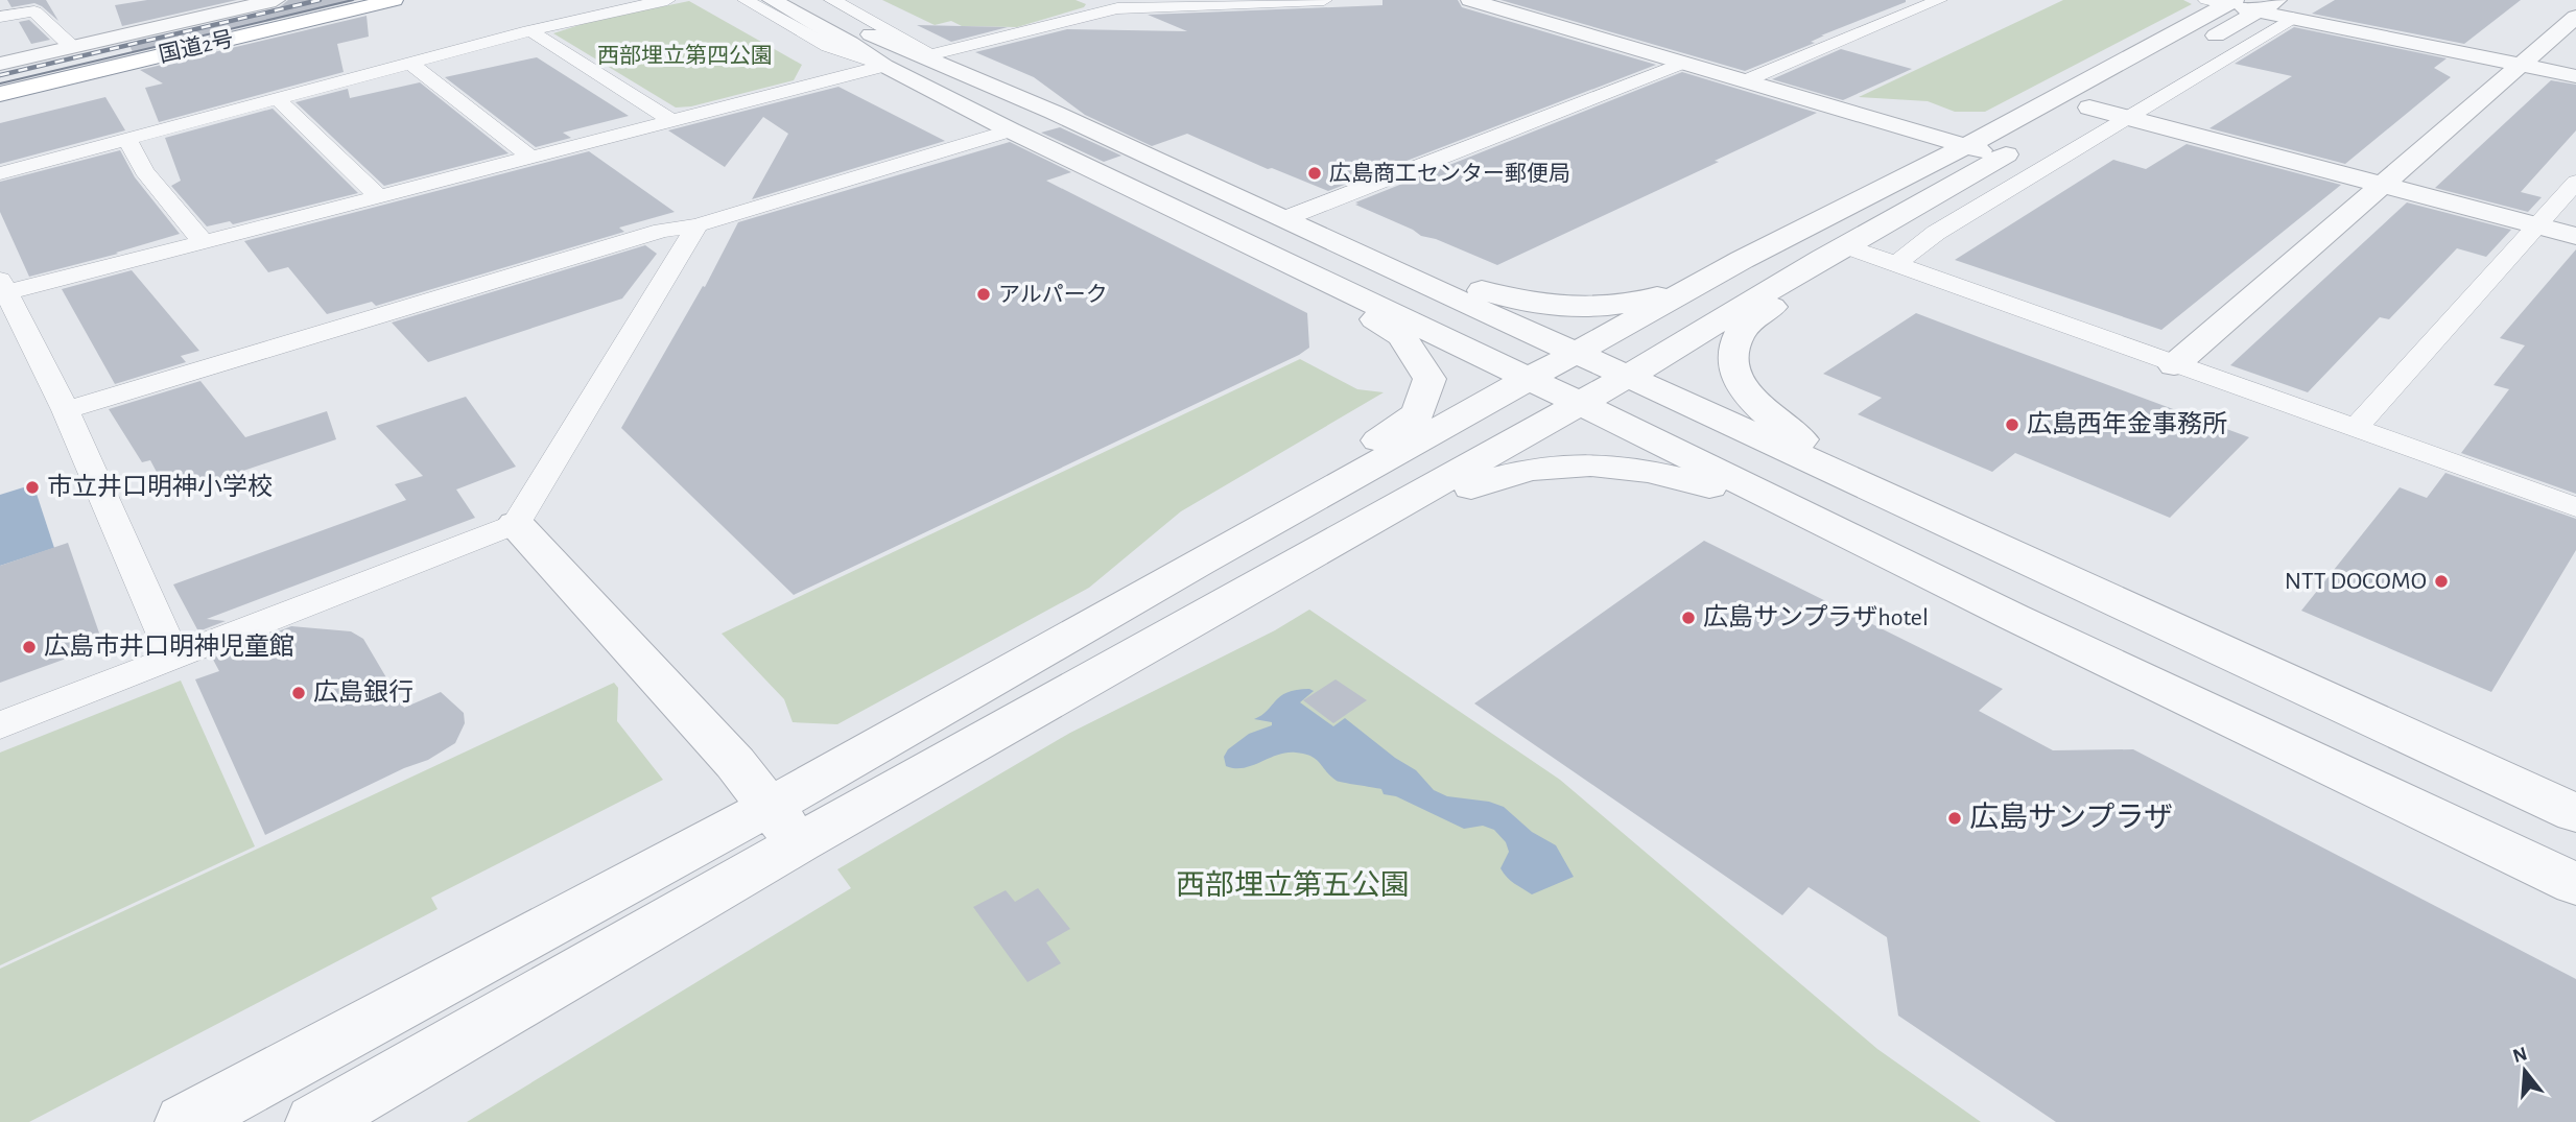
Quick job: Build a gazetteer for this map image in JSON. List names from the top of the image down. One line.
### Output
{"streets":{"highway":["国道2号"]},"parks":["西部埋立第四公園","西部埋立第五公園"],"places":["広島商工センター郵便局","アルパーク","広島西年金事務所","市立井口明神小学校","NTT DOCOMO","広島サンプラザhotel","広島市井口明神児童館","広島銀行","広島サンプラザ"],"north":"top"}
